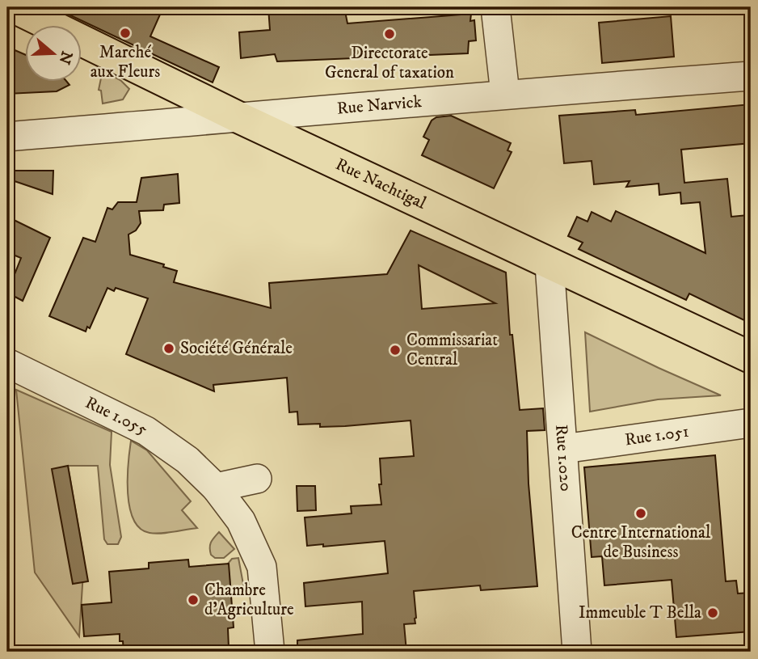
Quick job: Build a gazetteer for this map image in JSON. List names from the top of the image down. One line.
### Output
{"streets":{"main road":["Rue Nachtigal"],"street":["Rue Narvick","Rue 1.055","Rue 1.051","Rue 1.020"]},"crossings":[["Rue Narvick","Rue Nachtigal"],["Rue Nachtigal","Rue 1.020"],["Rue 1.051","Rue 1.020"]],"places":["Marché aux Fleurs","Directorate General of taxation","Société Générale","Commissariat Central","Centre International de Business","Chambre d'Agriculture","Immeuble T Bella"],"north":"right"}
